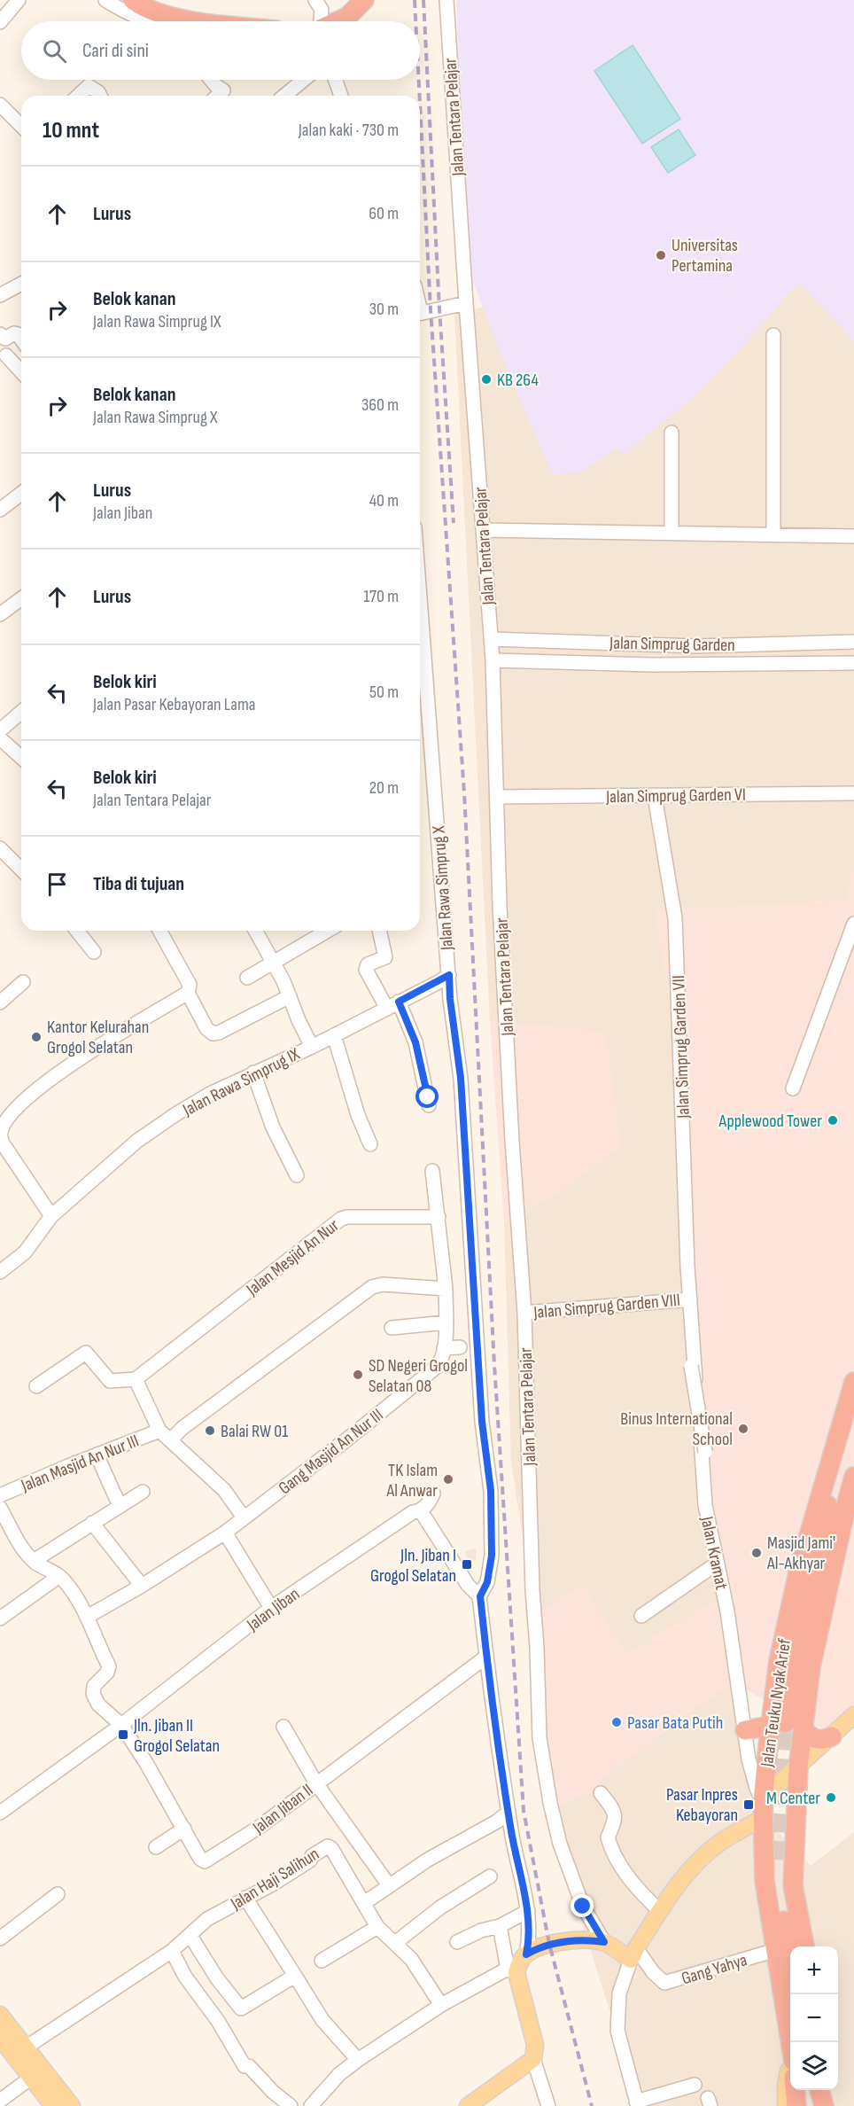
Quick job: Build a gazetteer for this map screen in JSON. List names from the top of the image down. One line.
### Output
{"streets":{"highway":["Jalan Teuku Nyak Arief"],"street":["Jalan Tentara Pelajar","Jalan Simprug Garden","Jalan Simprug Garden VI","Jalan Rawa Simprug X","Jalan Simprug Garden VII","Jalan Rawa Simprug IX","Jalan Mesjid An Nur","Jalan Simprug Garden VIII","Gang Masjid An Nur III","Jalan Masjid An Nur III","Jalan Kramat","Jalan Jiban","Jalan Jiban II","Jalan Haji Salihun","Gang Yahya"]},"crossings":[["Jalan Tentara Pelajar","Jalan Simprug Garden"],["Jalan Tentara Pelajar","Jalan Simprug Garden VI"],["Jalan Tentara Pelajar","Jalan Simprug Garden VIII"],["Jalan Simprug Garden VI","Jalan Simprug Garden VII"],["Jalan Rawa Simprug X","Jalan Rawa Simprug IX"],["Jalan Simprug Garden VII","Jalan Simprug Garden VIII"],["Jalan Simprug Garden VII","Jalan Kramat"],["Jalan Simprug Garden VIII","Jalan Kramat"],["Gang Masjid An Nur III","Jalan Jiban II"],["Jalan Jiban","Jalan Jiban II"],["Jalan Teuku Nyak Arief","Gang Yahya"]],"places":{"other":["Universitas Pertamina","KB 264","Kantor Kelurahan Grogol Selatan","Applewood Tower","SD Negeri Grogol Selatan 08","Binus International School","Balai RW 01","TK Islam Al Anwar","Masjid Jami' Al-Akhyar","Pasar Bata Putih","M Center"],"transit":["Jln. Jiban I Grogol Selatan","Jln. Jiban II Grogol Selatan","Pasar Inpres Kebayoran"]},"page":{"search":"Cari di sini","heading":["10 mnt","Jalan kaki · 730 m"],"list":[["Lurus","60 m"],["Belok kanan","Jalan Rawa Simprug IX","30 m"],["Belok kanan","Jalan Rawa Simprug X","360 m"],["Lurus","Jalan Jiban","40 m"],["Lurus","170 m"],["Belok kiri","Jalan Pasar Kebayoran Lama","50 m"],["Belok kiri","Jalan Tentara Pelajar","20 m"],"Tiba di tujuan"],"map_buttons":["+","−"]}}
